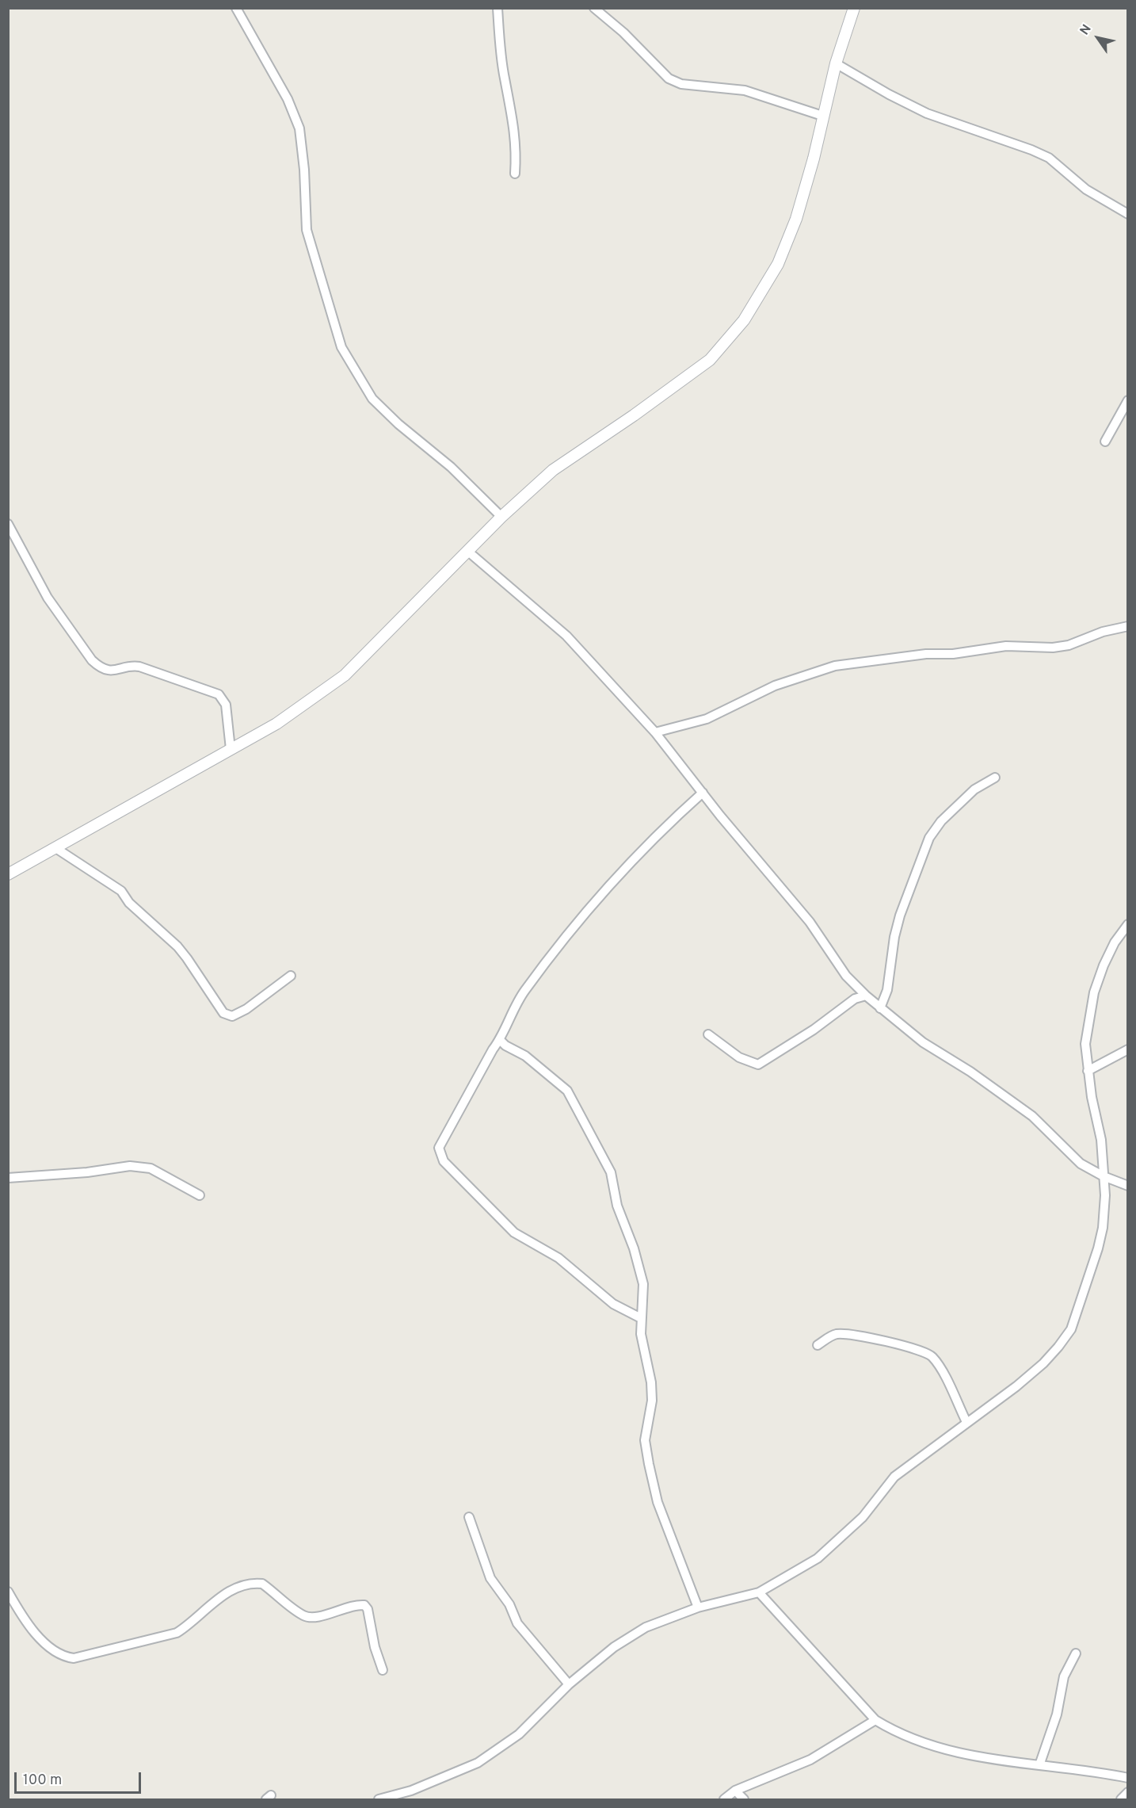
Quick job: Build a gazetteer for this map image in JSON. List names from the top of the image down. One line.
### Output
{"scale_bar":"100 m","north":"top left"}
